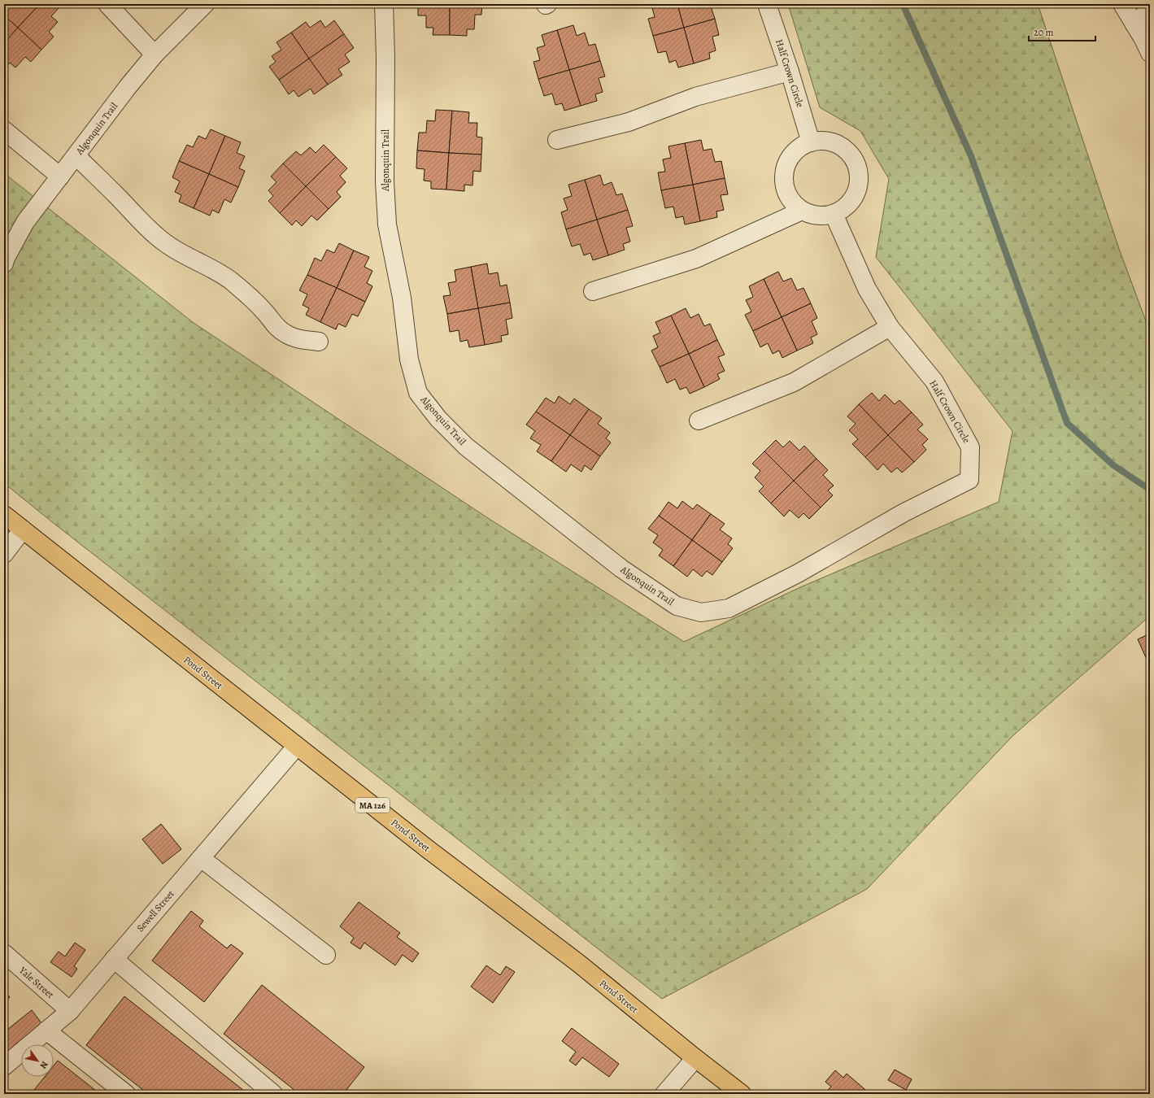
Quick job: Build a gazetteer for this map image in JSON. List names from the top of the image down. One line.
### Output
{"streets":{"main road":["Pond Street","MA 126"],"street":["Half Crown Circle","Algonquin Trail","Sewell Street","Yale Street"]},"crossings":[["Half Crown Circle","Algonquin Trail"],["Pond Street","Sewell Street"],["Sewell Street","Yale Street"]],"scale_bar":"20 m","north":"bottom right"}
